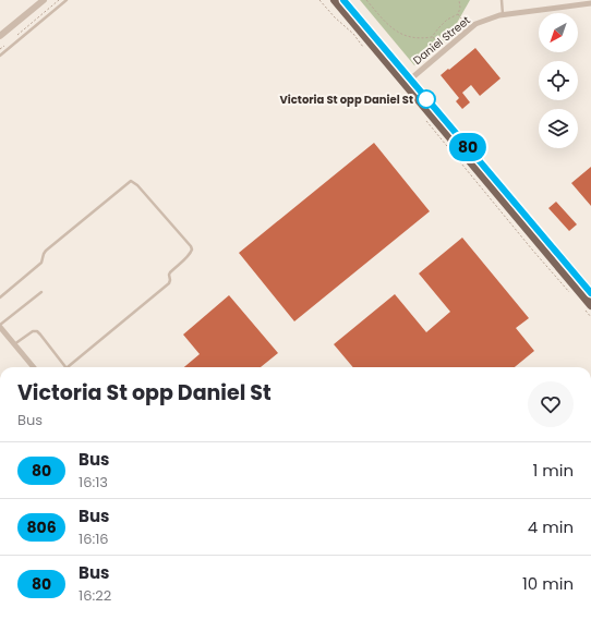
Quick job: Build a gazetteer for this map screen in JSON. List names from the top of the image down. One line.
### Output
{"streets":{"street":["Daniel Street"]},"places":["Victoria St opp Daniel St"],"lines":["bus line 80"],"north":"bottom left","page":{"on_map":"80","heading":["Victoria St opp Daniel St","Bus"],"list":[{"mark":"80","name":"Bus","note":"16:13","value":"1 min"},{"mark":"806","name":"Bus","note":"16:16","value":"4 min"},{"mark":"80","name":"Bus","note":"16:22","value":"10 min"}]}}
